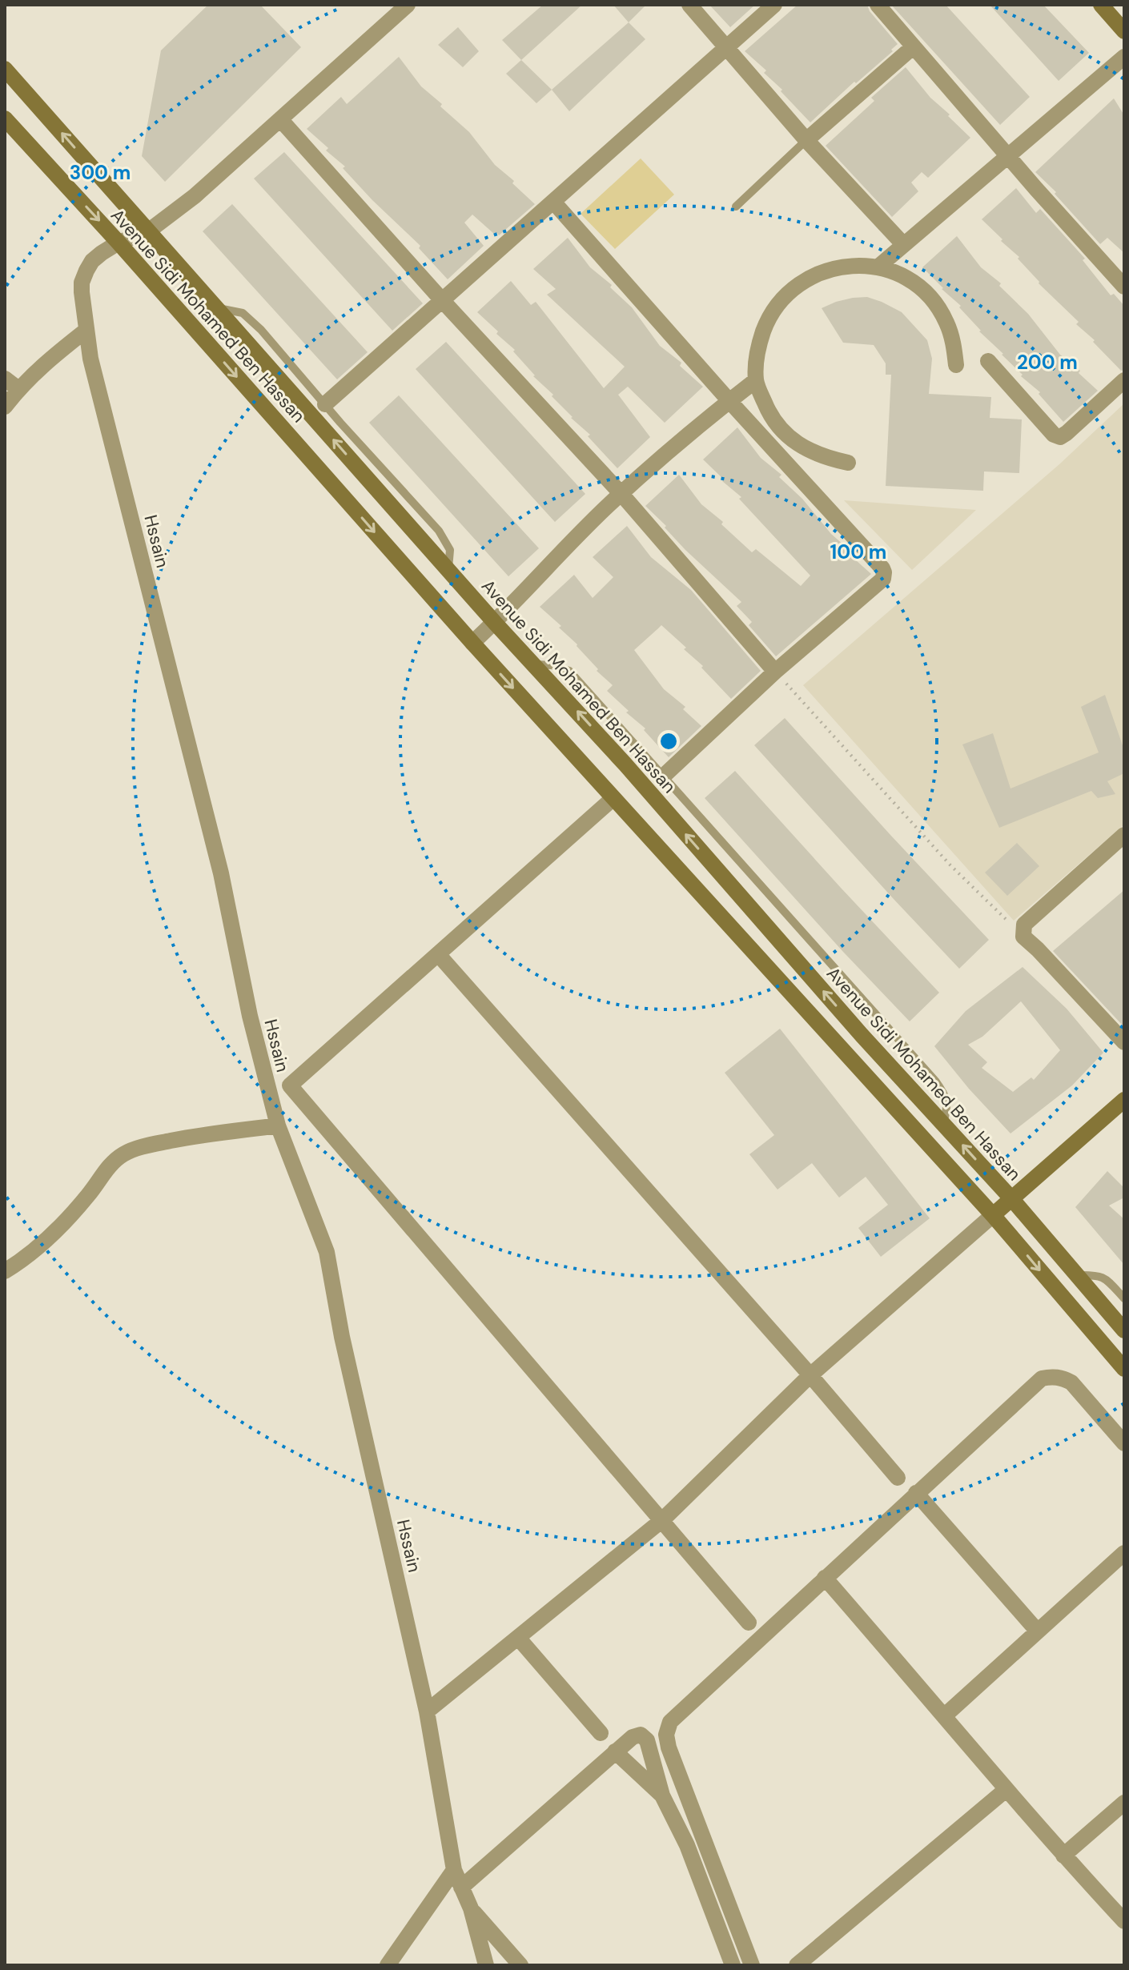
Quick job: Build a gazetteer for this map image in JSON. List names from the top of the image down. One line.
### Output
{"streets":{"street":["Avenue Sidi Mohamed Ben Hassan","Hssain"]},"crossings":[["Avenue Sidi Mohamed Ben Hassan","Hssain"]],"rings":["300 m","200 m","100 m"]}
